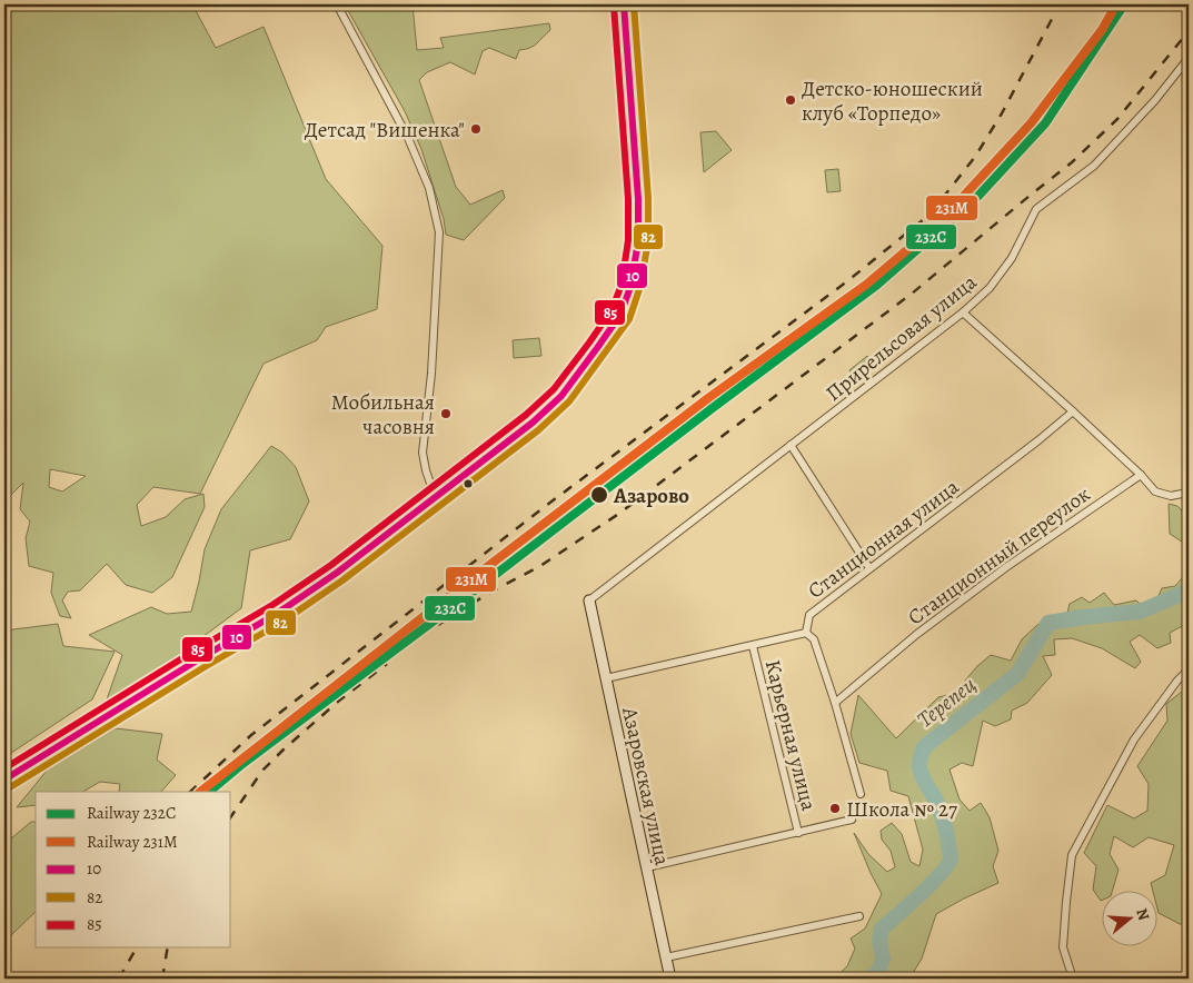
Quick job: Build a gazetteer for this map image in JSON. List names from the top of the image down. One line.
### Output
{"streets":{"street":["Прирельсовая улица","Станционная улица","Станционный переулок","Карьерная улица","Азаровская улица"]},"crossings":[["Прирельсовая улица","Азаровская улица"]],"water":["Терепец"],"places":["Детско-юношеский клуб «Торпедо»","Детсад \"Вишенка\"","Мобильная часовня","Азарово","Школа № 27"],"lines":["rail line 232C","rail line 231М","transit line 10","transit line 82","transit line 85"],"legend":["Railway 232C","Railway 231М","10","82","85"],"north":"right"}
